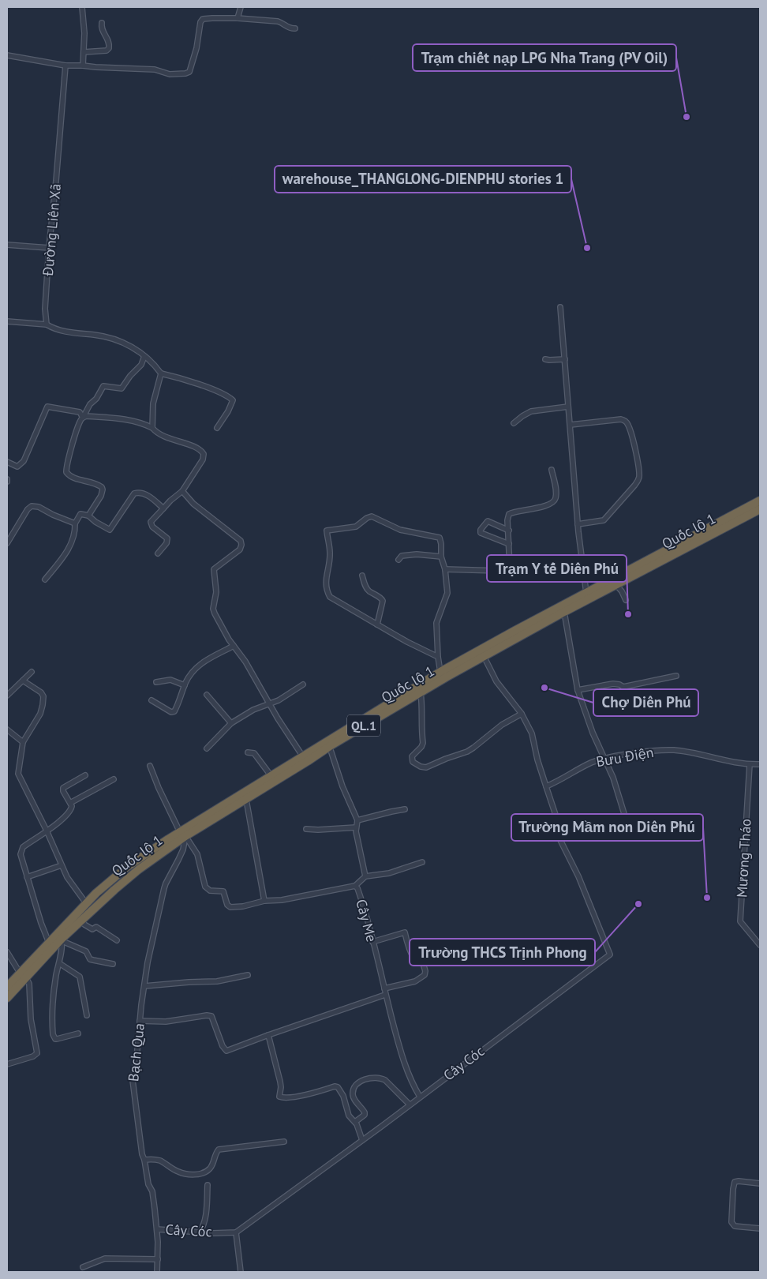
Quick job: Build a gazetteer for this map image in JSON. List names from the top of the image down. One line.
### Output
{"streets":{"highway":["Quốc lộ 1","QL.1"],"street":["Đường Liên Xã","Bưu Điện","Mương Tháo","Cây Me","Bạch Qua","Cây Cóc"]},"crossings":[["Quốc lộ 1","Cây Me"],["Quốc lộ 1","Bạch Qua"],["Bưu Điện","Mương Tháo"],["Bưu Điện","Cây Cóc"],["Cây Me","Bạch Qua"],["Cây Me","Cây Cóc"],["Bạch Qua","Cây Cóc"]],"places":["Trạm chiết nạp LPG Nha Trang (PV Oil)","warehouse_THANGLONG-DIENPHU stories 1","Trạm Y tế Diên Phú","Chợ Diên Phú","Trường Mầm non Diên Phú","Trường THCS Trịnh Phong"]}
